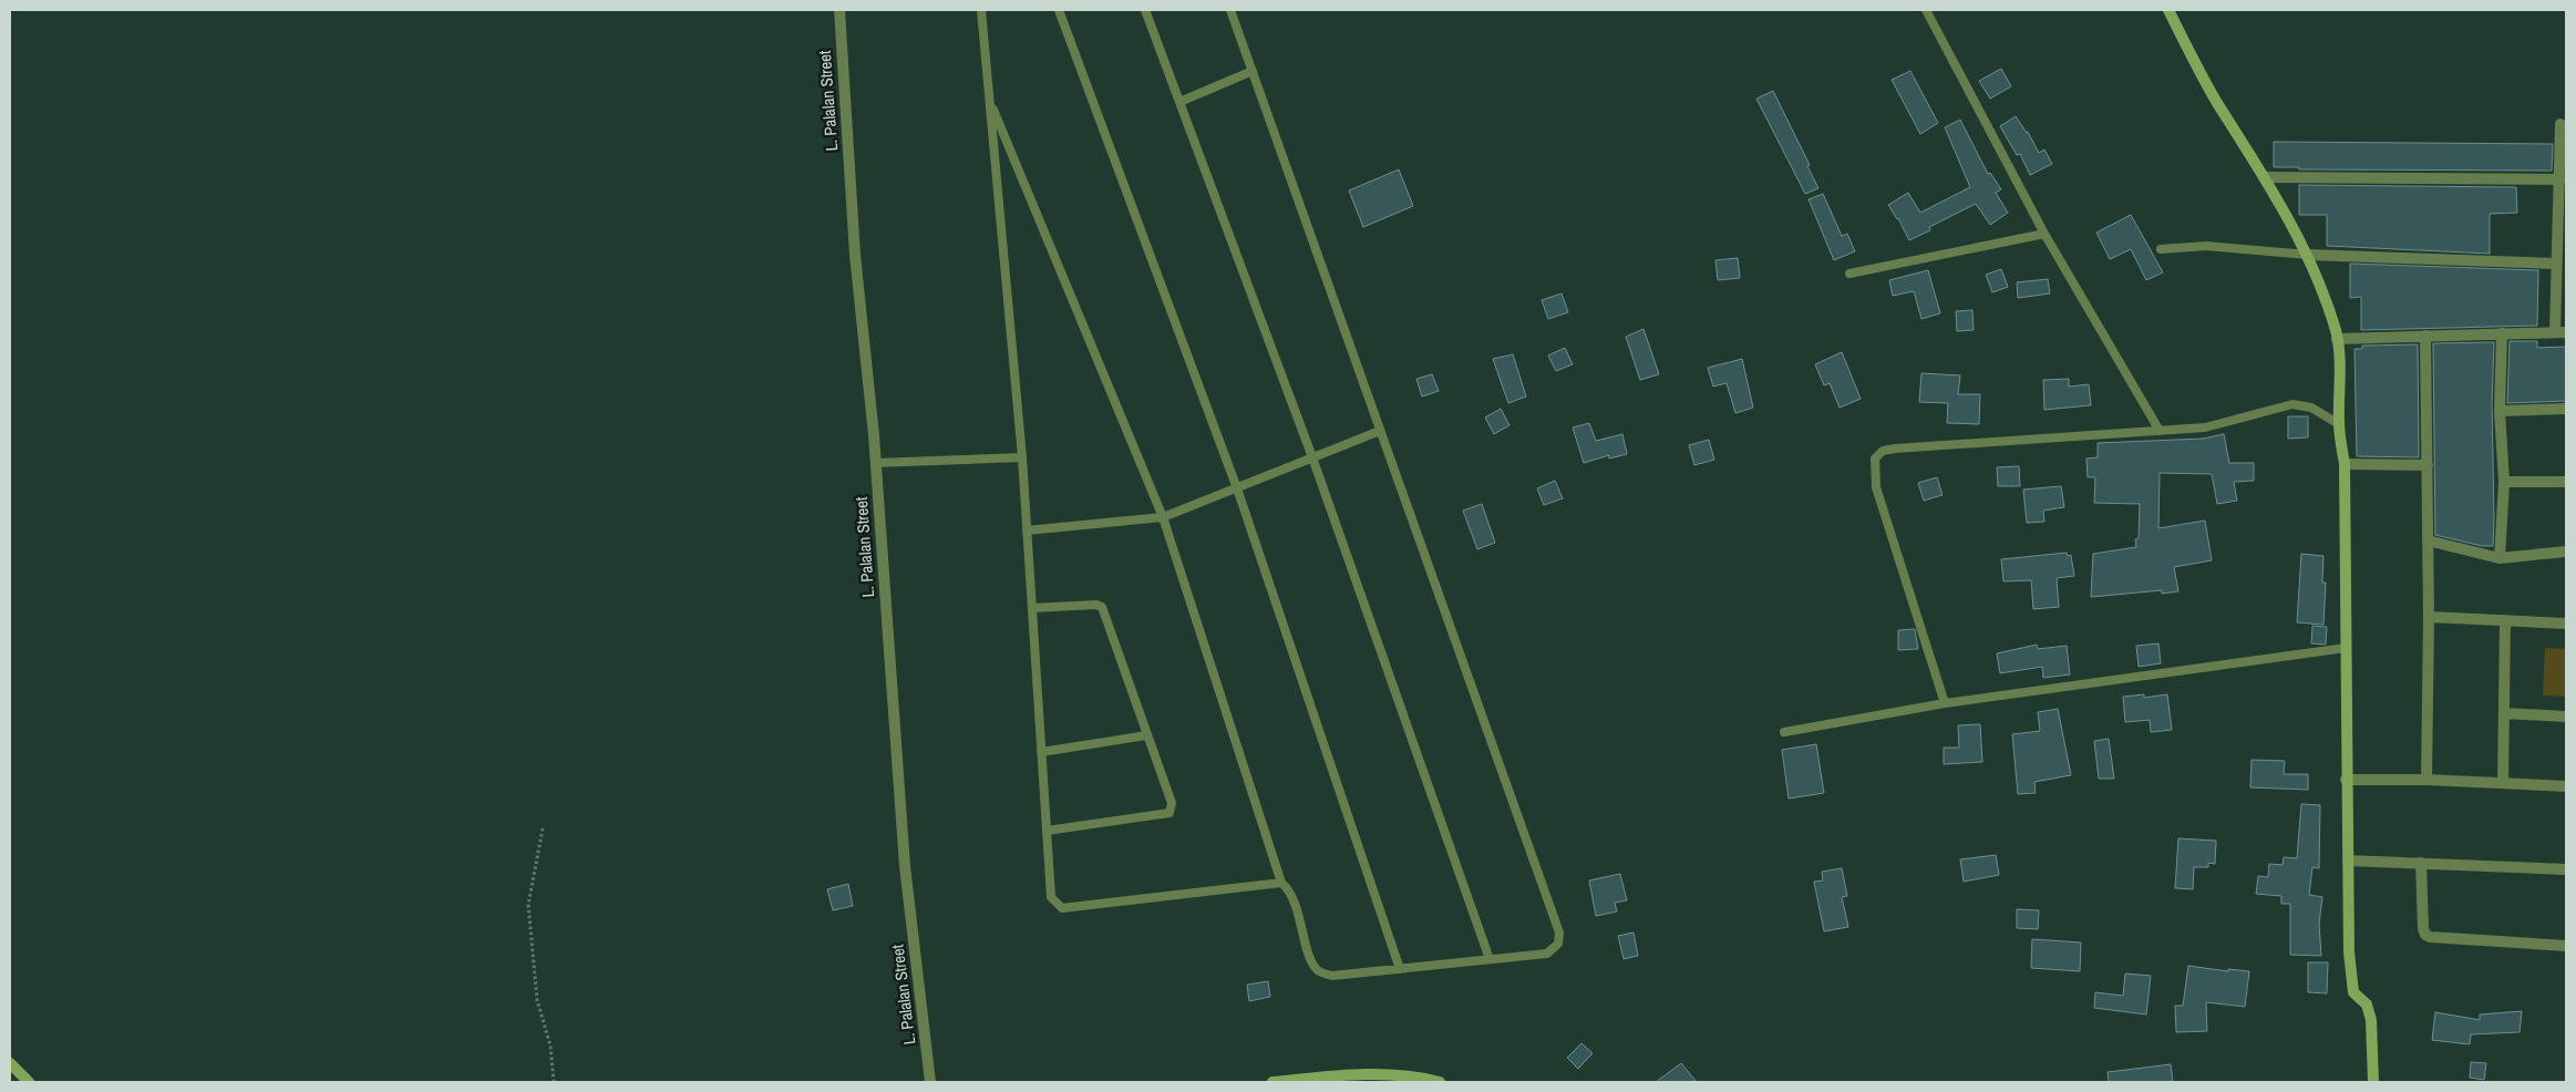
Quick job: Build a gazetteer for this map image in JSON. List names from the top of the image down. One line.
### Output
{"streets":{"street":["L. Palalan Street"]}}
